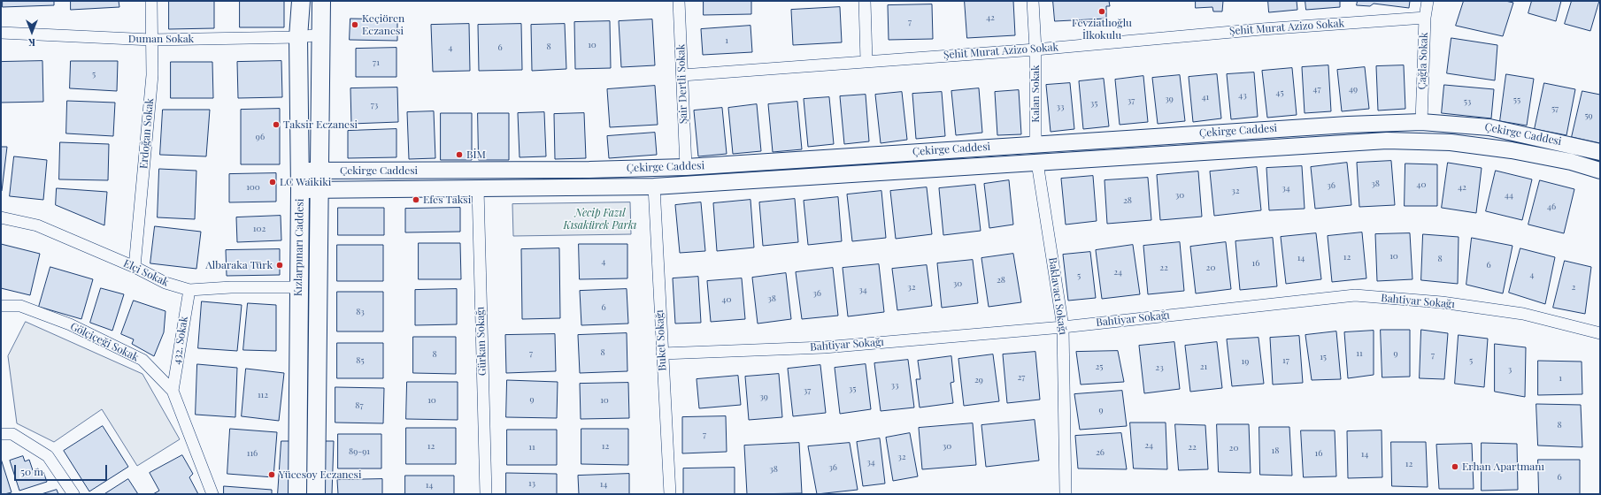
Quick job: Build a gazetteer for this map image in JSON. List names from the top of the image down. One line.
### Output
{"streets":{"main road":["Çekirge Caddesi","Kızlarpınarı Caddesi"],"street":["Şehit Murat Azizo Sokak","Duman Sokak","Çağla Sokak","Şair Dertli Sokak","Kalan Sokak","Erdoğan Sokak","Elçi Sokak","Baklavacı Sokağı","Bahtiyar Sokağı","432. Sokak","Buket Sokağı","Gürkan Sokağı","Gölçiçeği Sokak"]},"crossings":[["Şehit Murat Azizo Sokak","Çağla Sokak"],["Şehit Murat Azizo Sokak","Şair Dertli Sokak"],["Şehit Murat Azizo Sokak","Kalan Sokak"],["Duman Sokak","Erdoğan Sokak"],["Duman Sokak","Kızlarpınarı Caddesi"],["Çağla Sokak","Çekirge Caddesi"],["Şair Dertli Sokak","Çekirge Caddesi"],["Kalan Sokak","Çekirge Caddesi"],["Çekirge Caddesi","Kızlarpınarı Caddesi"],["Çekirge Caddesi","Baklavacı Sokağı"],["Çekirge Caddesi","Buket Sokağı"],["Çekirge Caddesi","Gürkan Sokağı"],["Erdoğan Sokak","Elçi Sokak"],["Kızlarpınarı Caddesi","Elçi Sokak"],["Elçi Sokak","432. Sokak"],["Baklavacı Sokağı","Bahtiyar Sokağı"],["Bahtiyar Sokağı","Buket Sokağı"],["432. Sokak","Gölçiçeği Sokak"]],"parks":["Necip Fazıl Kısakürek Parkı"],"places":["Fevziatlıoğlu İlkokulu","Keçiören Eczanesi","Taksir Eczanesi","BİM","LC Waikiki","Efes Taksi","Albaraka Türk","Erhan Apartmanı","Yücesoy Eczanesi"],"house_numbers":["42","7","1","10","8","4","6","71","5","47","49","45","43","41","39","55","37","53","35","73","33","57","59","96","38","40","36","100","42","34","32","30","44","28","46","102","10","12","14","8","4","16","6","22","20","24","4","5","28","30","32","2","34","36","38","40","6","83","8","7","11","9","8","7","15","85","17","5","19","25","21","23","3","27","1","29","33","35","37","112","39","9","10","10","87","9","8","7","24","12","12","30","11","22","20","18","89-91","26","116","16","14","32","34","12","36","38","6","13","14","14"],"scale_bar":"50 m","north":"bottom"}
